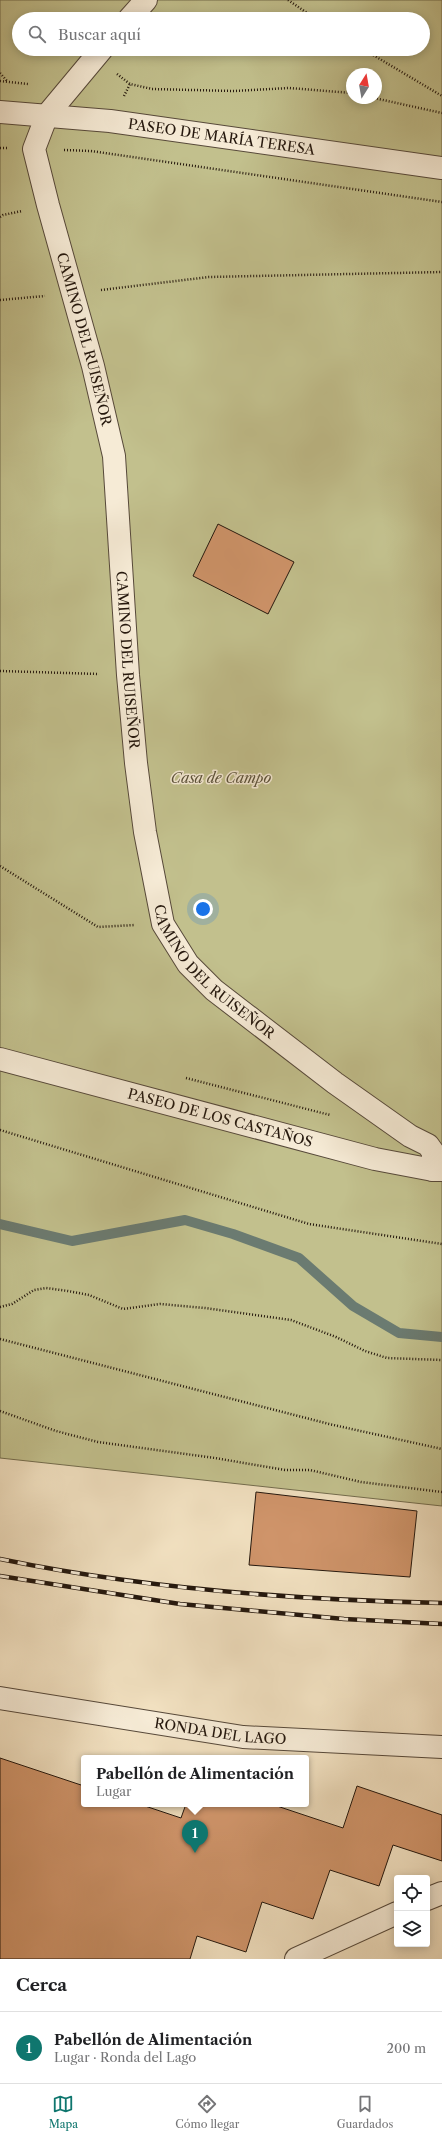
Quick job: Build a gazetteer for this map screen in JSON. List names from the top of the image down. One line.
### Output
{"streets":{"street":["PASEO DE MARÍA TERESA","CAMINO DEL RUISEÑOR","PASEO DE LOS CASTAÑOS","RONDA DEL LAGO"]},"crossings":[["CAMINO DEL RUISEÑOR","PASEO DE LOS CASTAÑOS"]],"parks":["Casa de Campo"],"north":"top","page":{"search":"Buscar aquí","popup":["Pabellón de Alimentación","Lugar"],"pins":"1","heading":"Cerca","list":[{"mark":"1","name":"Pabellón de Alimentación","note":"Lugar · Ronda del Lago","value":"200 m"}],"nav":["Mapa","Cómo llegar","Guardados"]}}
